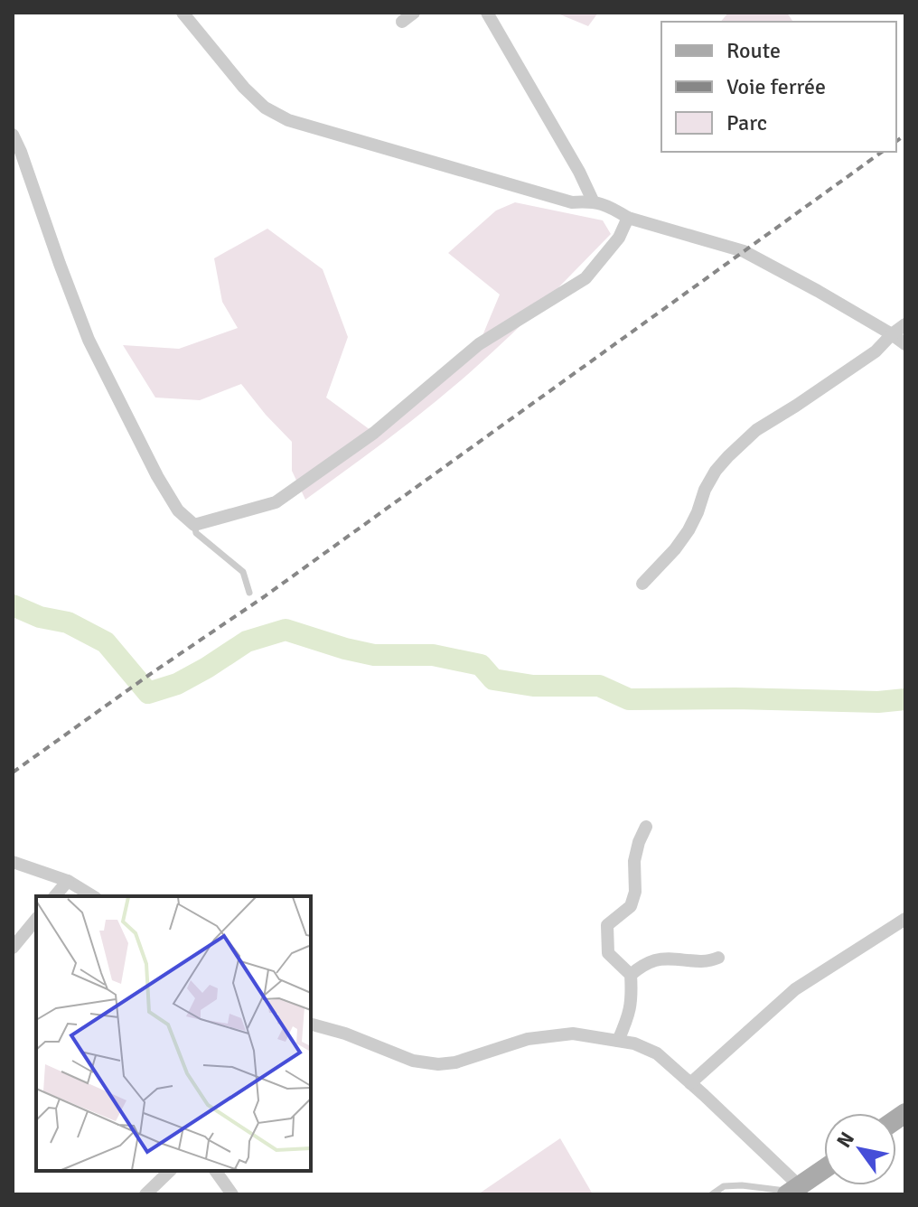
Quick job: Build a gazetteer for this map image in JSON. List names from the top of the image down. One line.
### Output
{"legend":["Route","Voie ferrée","Parc"],"north":"top left"}
